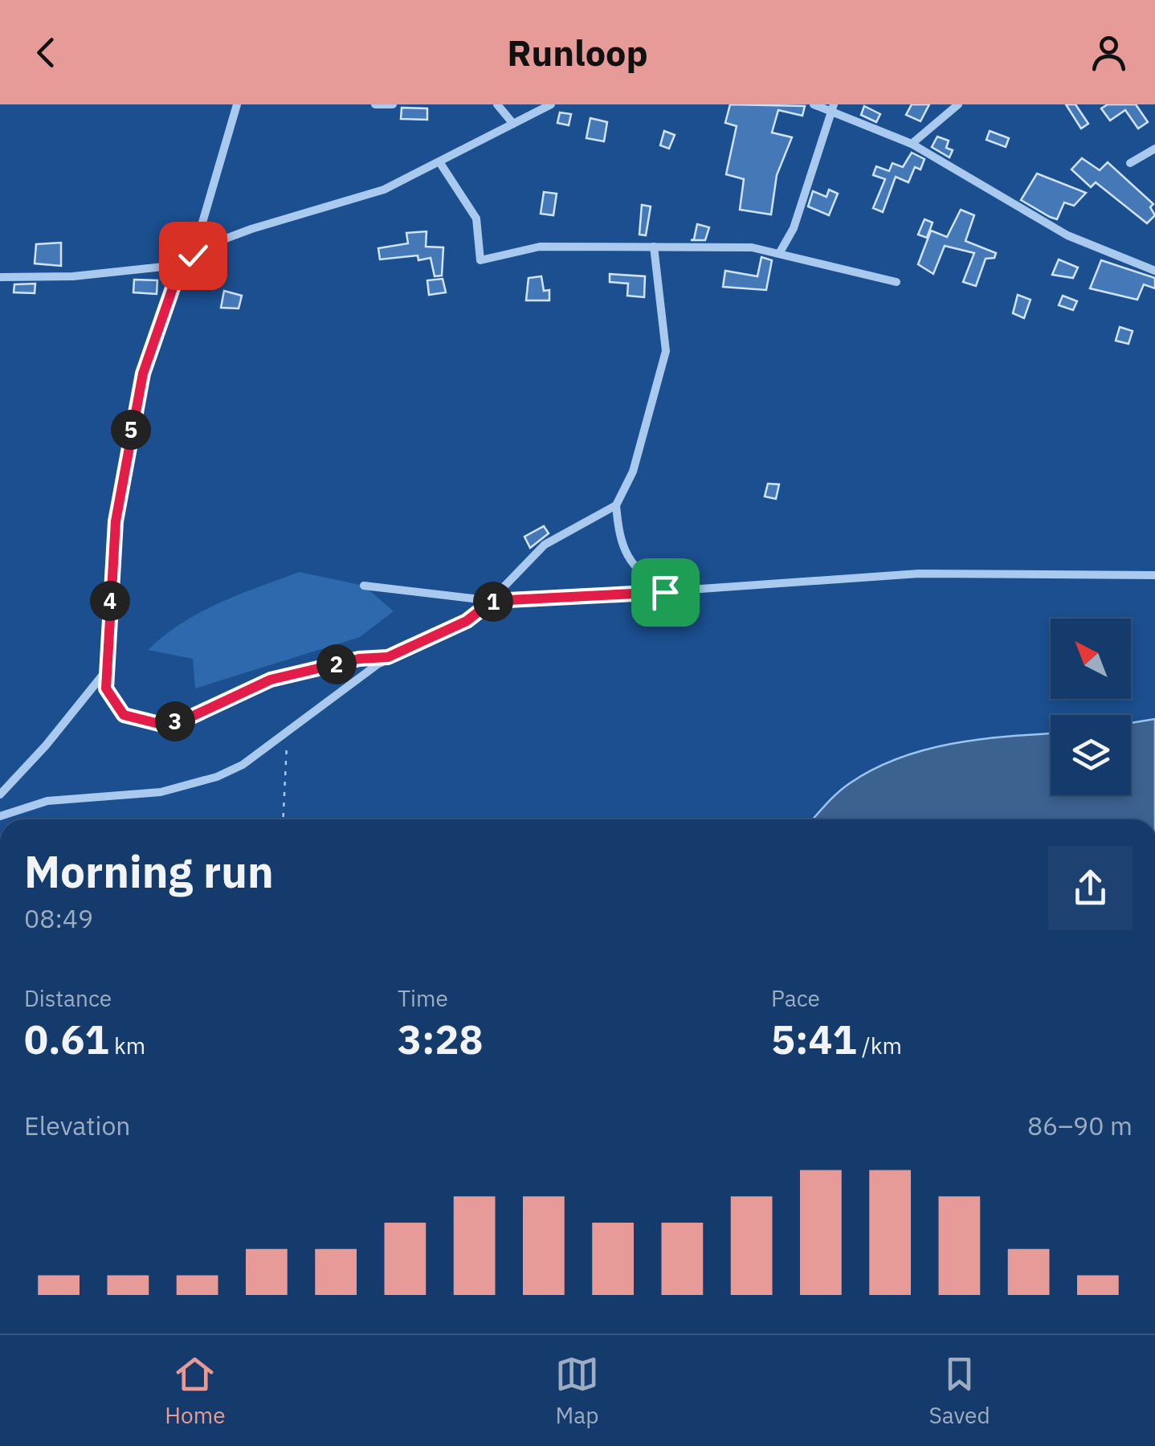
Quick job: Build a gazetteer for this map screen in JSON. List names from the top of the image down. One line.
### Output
{"north":"top left","page":{"header":"Runloop","pins":["5","4","1","2","3"],"heading":["Morning run","08:49"],"stats":[["Distance","0.61 km"],["Time","3:28"],["Pace","5:41 /km"]],"chart":["Elevation","86–90 m"],"tabs":["Home","Map","Saved"]}}
